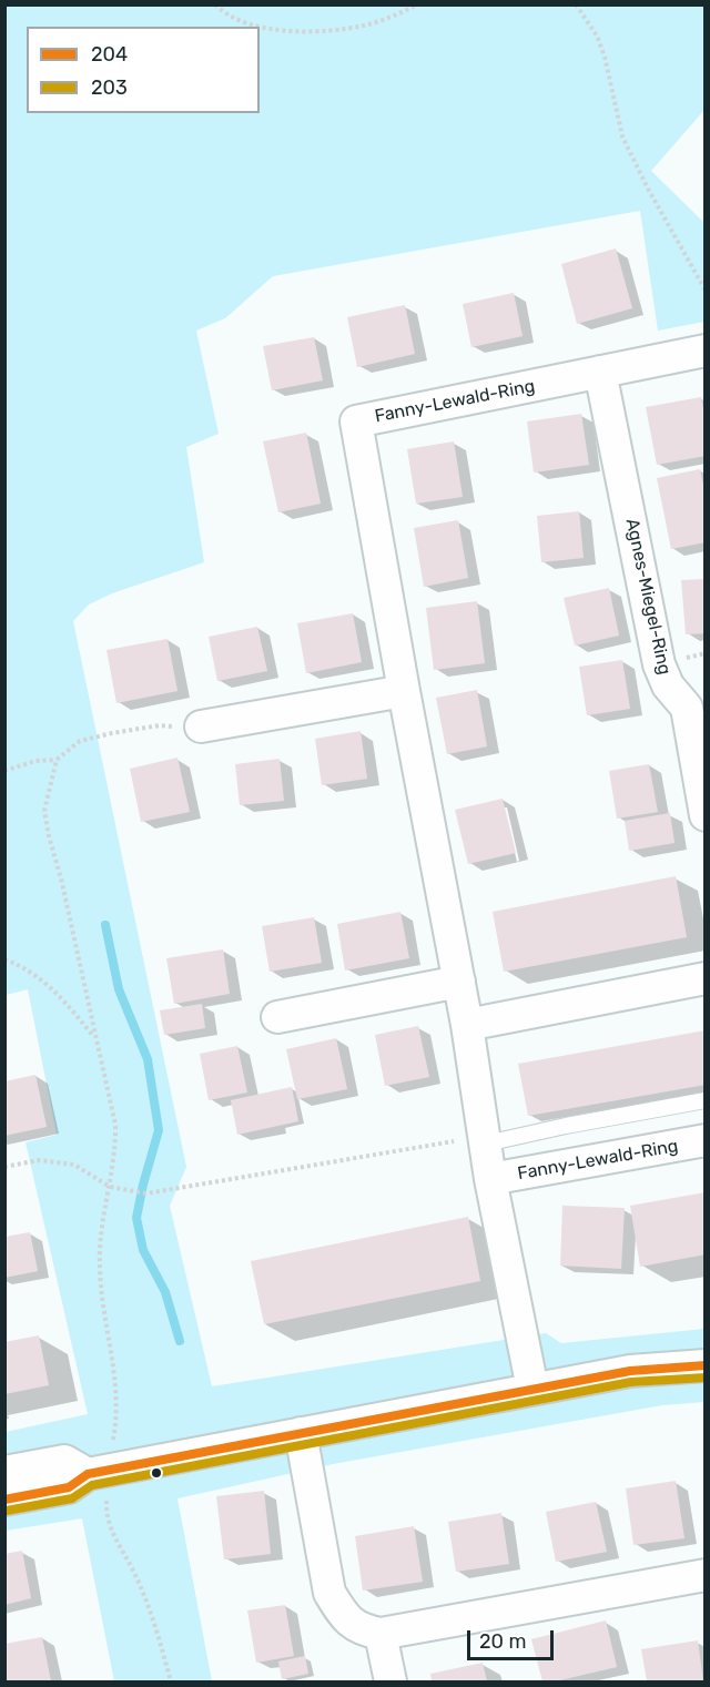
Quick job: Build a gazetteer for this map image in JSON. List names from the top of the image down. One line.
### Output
{"streets":{"street":["Fanny-Lewald-Ring","Agnes-Miegel-Ring"]},"crossings":[["Fanny-Lewald-Ring","Agnes-Miegel-Ring"]],"lines":["transit line 204","transit line 203"],"legend":["204","203"],"scale_bar":"20 m"}
